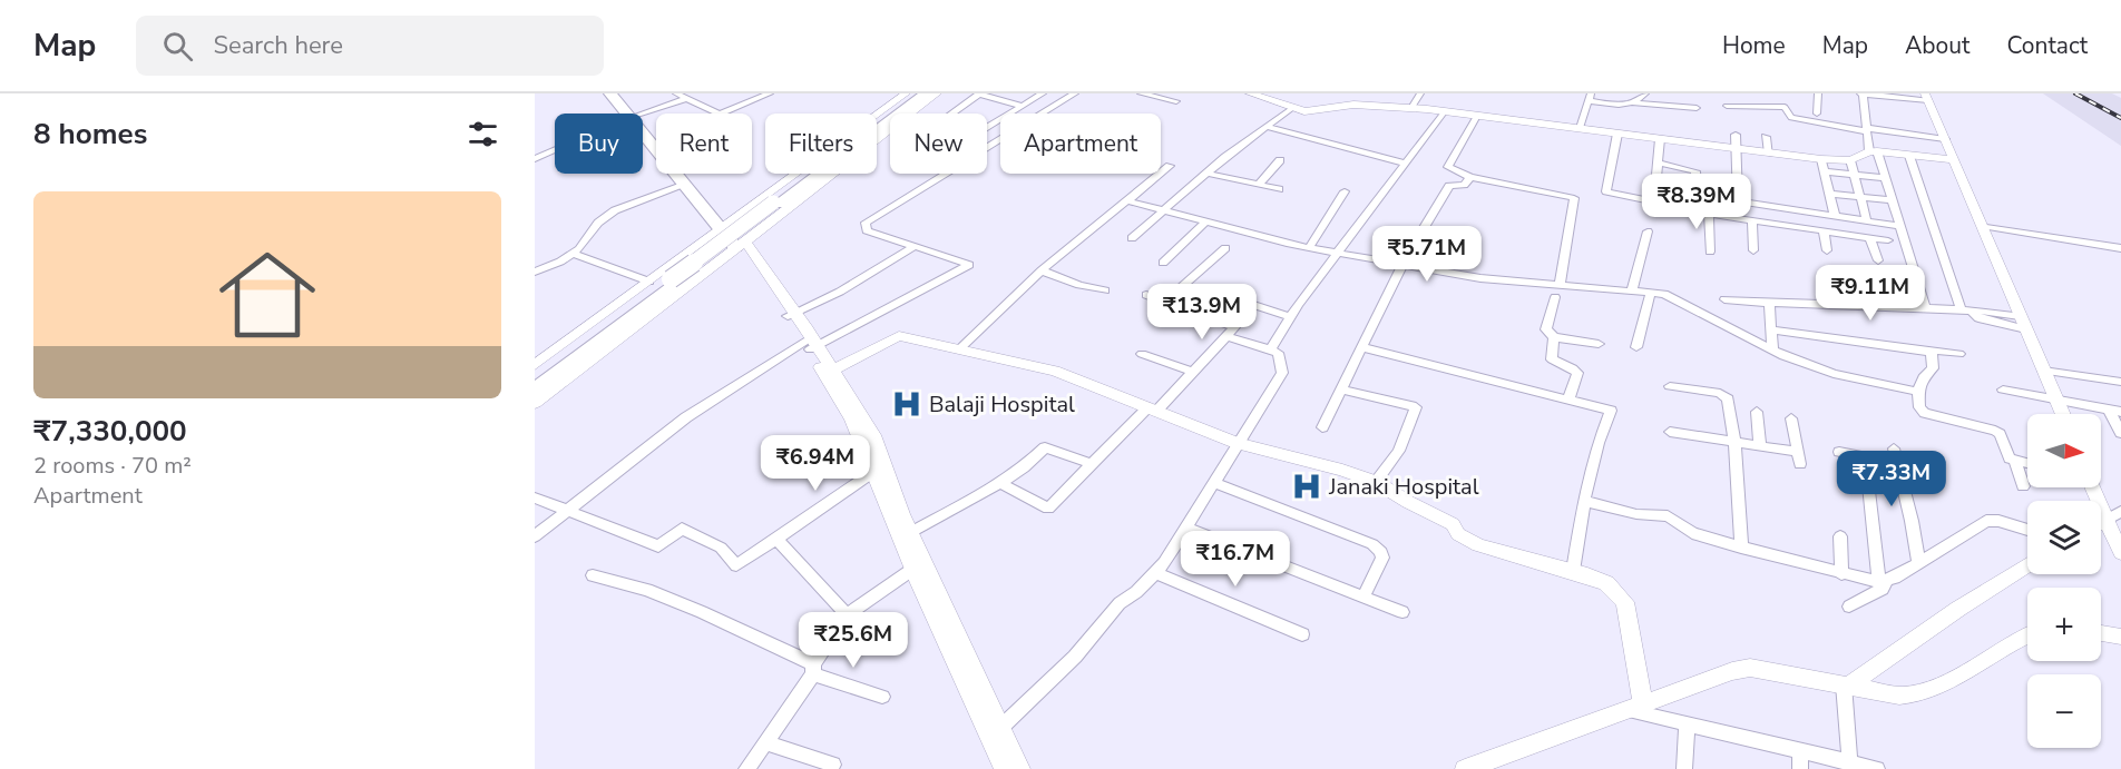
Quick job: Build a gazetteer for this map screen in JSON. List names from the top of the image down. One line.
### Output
{"places":{"hospital":["Balaji Hospital","Janaki Hospital"]},"north":"right","page":{"header":"Map","search":"Search here","nav":["Home","Map","About","Contact"],"heading":"8 homes","chip":["Buy","Rent","Filters","New","Apartment"],"list":[{"name":"₹7,330,000","note":"2 rooms · 70 m² · Apartment"}],"price":["₹8.39M","₹5.71M","₹9.11M","₹13.9M","₹6.94M","₹7.33M","₹16.7M","₹25.6M"],"map_buttons":["+","−"]}}
